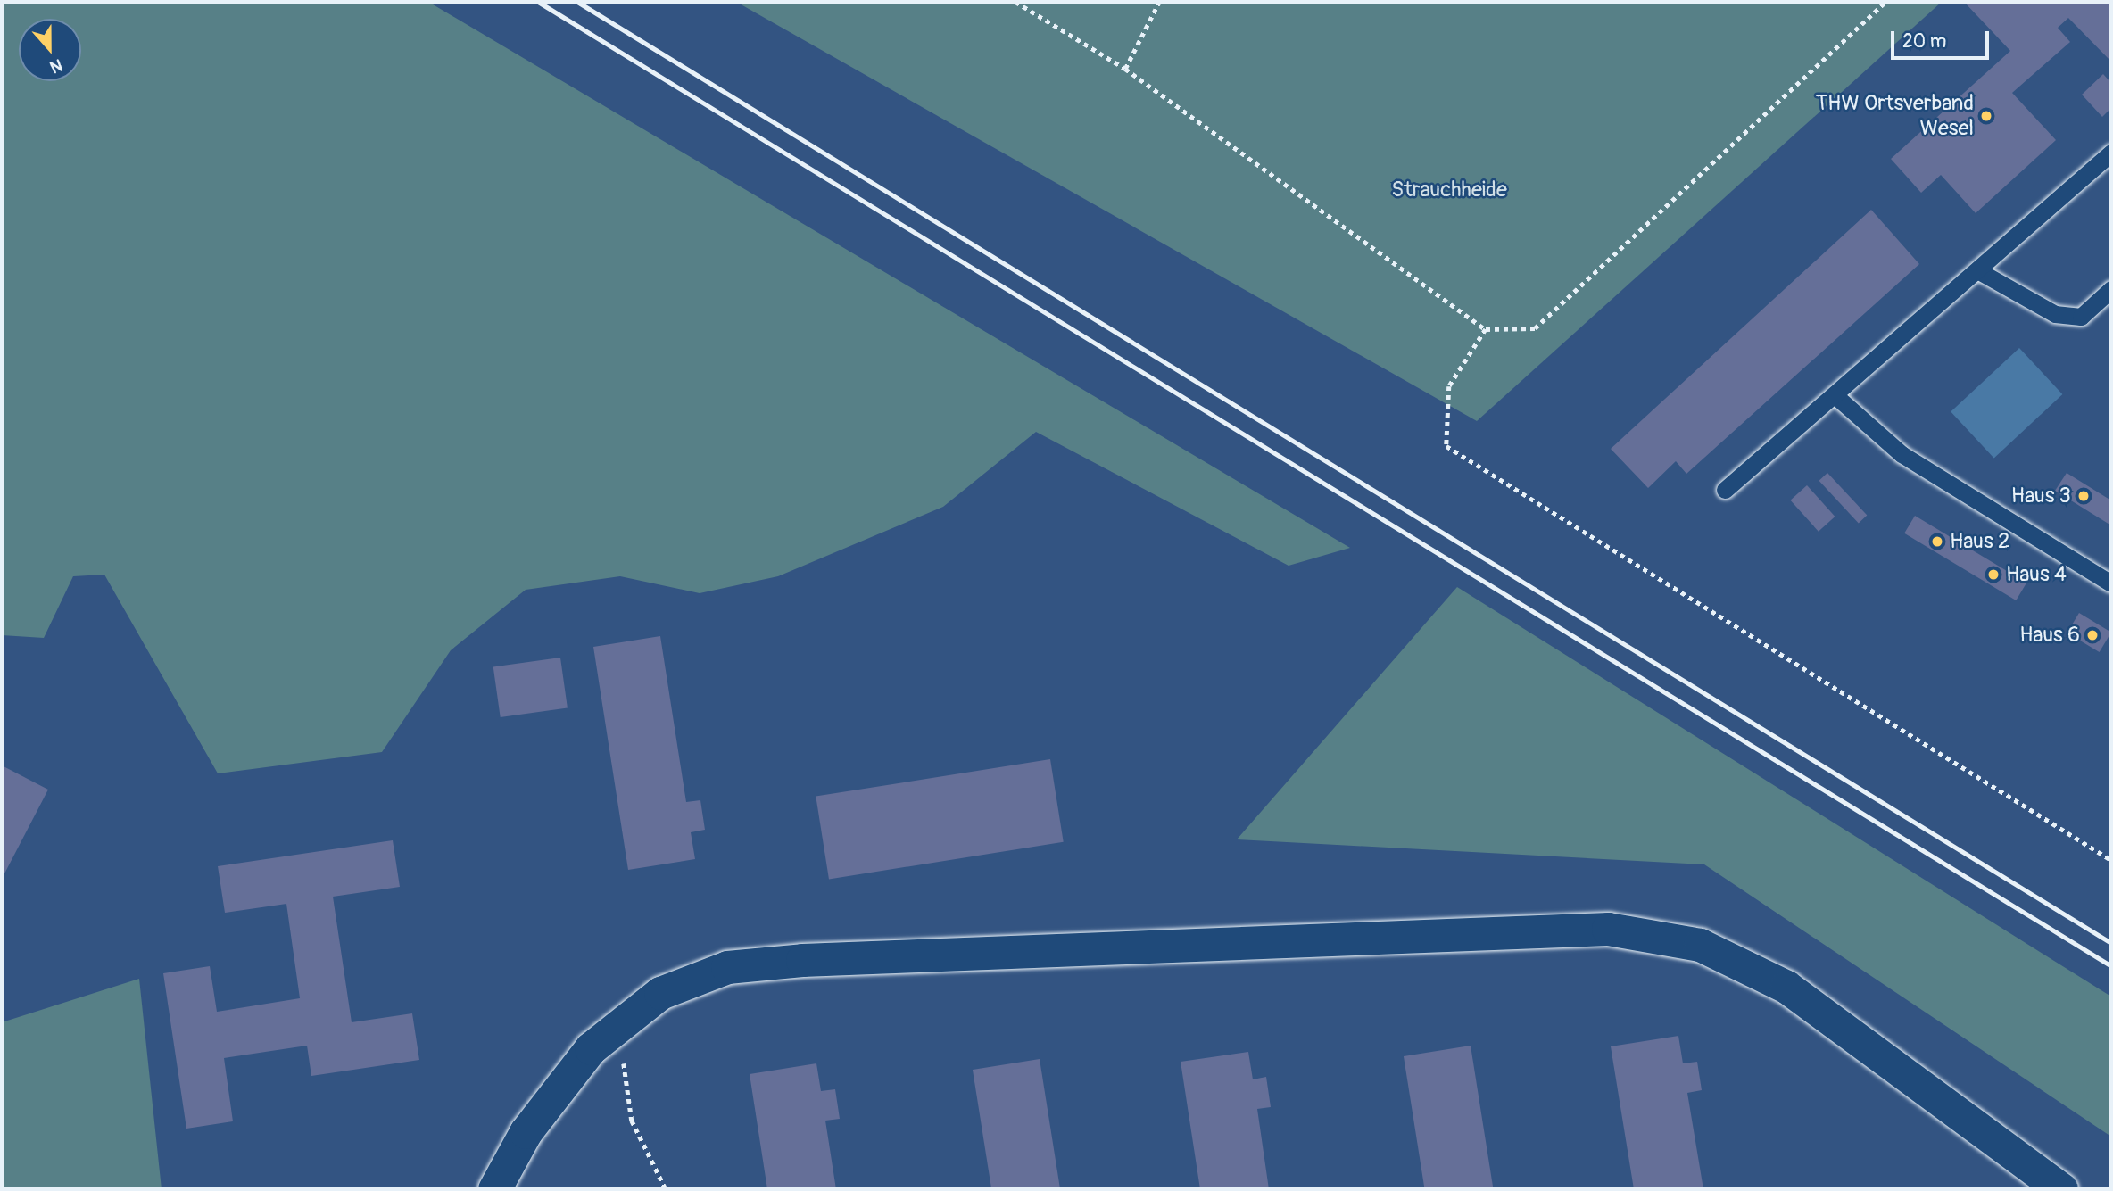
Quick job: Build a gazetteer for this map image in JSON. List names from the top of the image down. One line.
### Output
{"parks":["Strauchheide"],"places":["THW Ortsverband Wesel","Haus 3","Haus 2","Haus 4","Haus 6"],"scale_bar":"20 m","north":"bottom"}
